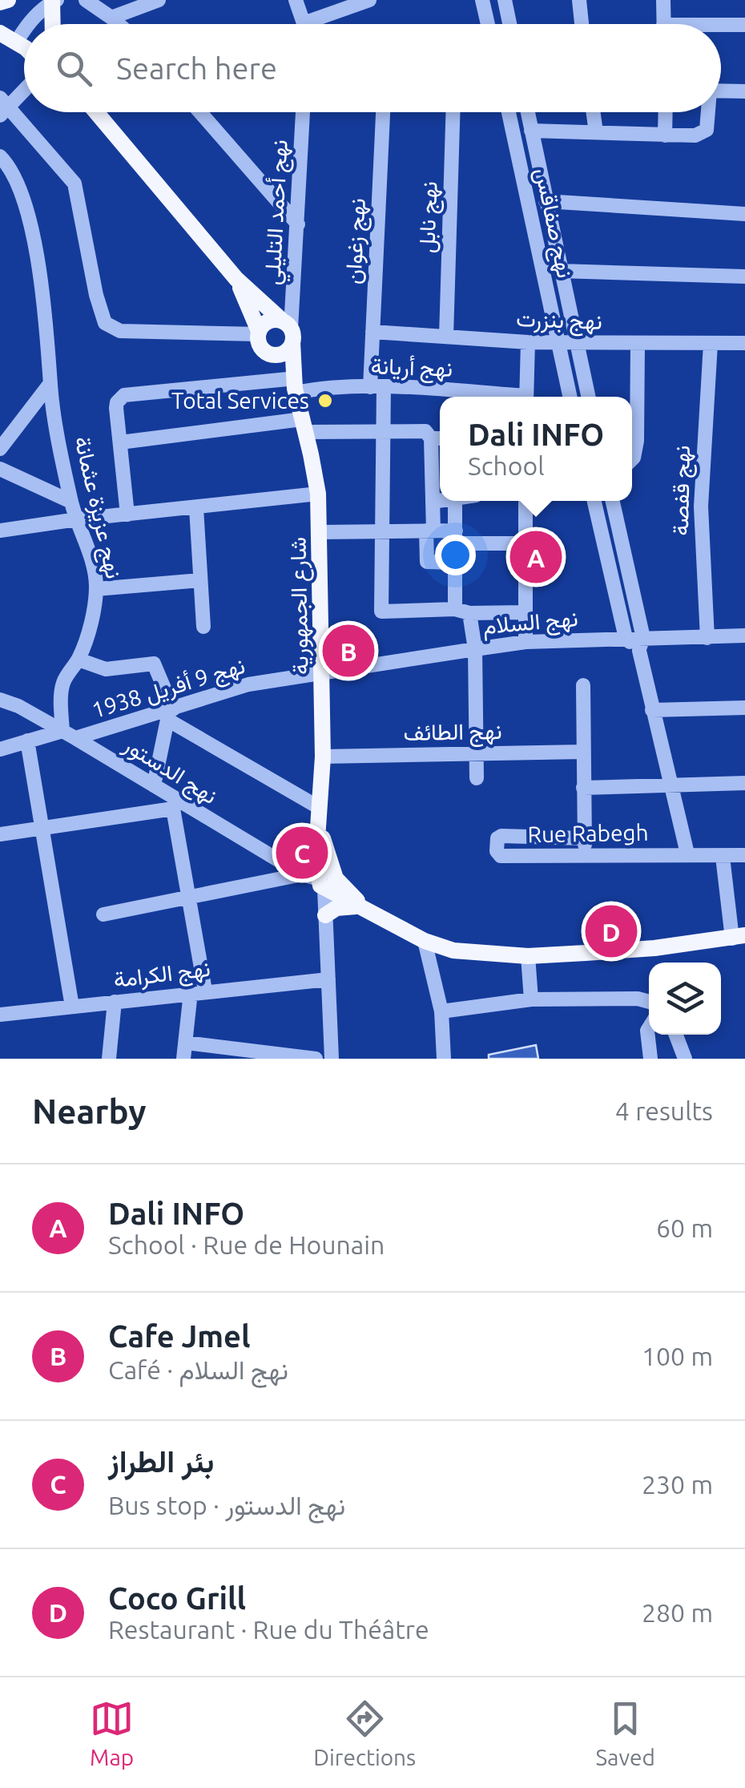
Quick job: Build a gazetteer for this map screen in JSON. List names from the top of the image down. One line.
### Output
{"streets":{"main road":["شارع الجمهورية"],"street":["نهج أحمد التليلي","نهج نابل","نهج صفاقس","نهج زغوان","نهج بنزرت","نهج أريانة","نهج قفصة","نهج عزيزة عثمانة","نهج السلام","نهج 9 أفريل 1938","نهج الطائف","نهج الدستور","Rue Rabegh","نهج الكرامة"]},"crossings":[["نهج نابل","نهج بنزرت"],["نهج صفاقس","نهج بنزرت"],["نهج زغوان","نهج بنزرت"],["نهج زغوان","نهج أريانة"],["نهج بنزرت","نهج قفصة"],["نهج أريانة","شارع الجمهورية"],["نهج قفصة","نهج السلام"],["نهج عزيزة عثمانة","نهج 9 أفريل 1938"],["نهج عزيزة عثمانة","نهج الدستور"],["شارع الجمهورية","نهج السلام"],["شارع الجمهورية","نهج 9 أفريل 1938"],["شارع الجمهورية","نهج الطائف"],["شارع الجمهورية","نهج الدستور"],["نهج السلام","نهج 9 أفريل 1938"],["نهج 9 أفريل 1938","نهج الدستور"]],"places":["Total Services"],"page":{"search":"Search here","popup":["Dali INFO","School"],"pins":["A","B","C","D"],"heading":["Nearby","4 results"],"list":[{"mark":"A","name":"Dali INFO","note":"School · Rue de Hounain","value":"60 m"},{"mark":"B","name":"Cafe Jmel","note":"Café · نهج السلام","value":"100 m"},{"mark":"C","name":"بئر الطراز","note":"Bus stop · نهج الدستور","value":"230 m"},{"mark":"D","name":"Coco Grill","note":"Restaurant · Rue du Théâtre","value":"280 m"}],"nav":["Map","Directions","Saved"]}}
